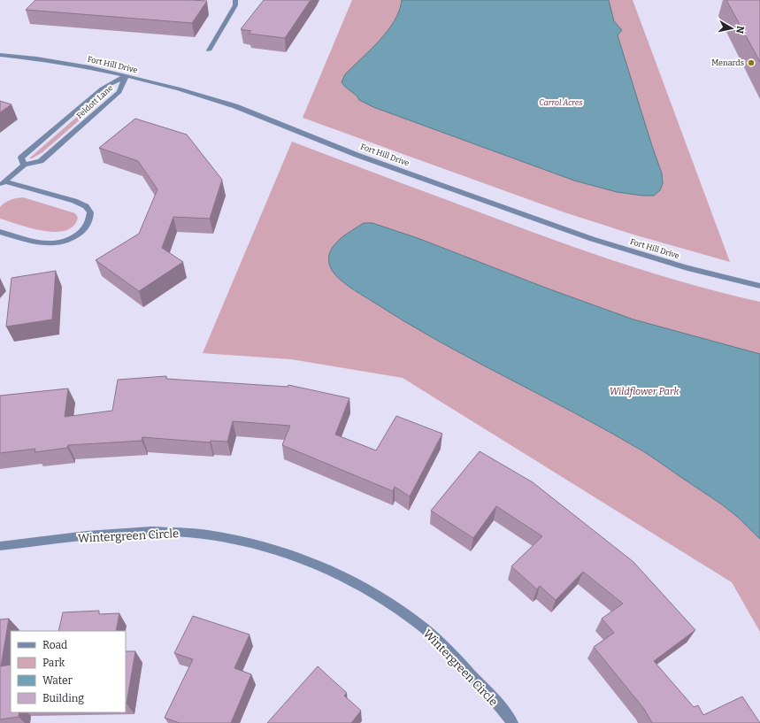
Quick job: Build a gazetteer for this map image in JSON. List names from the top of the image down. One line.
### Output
{"streets":{"street":["Fort Hill Drive","Feldott Lane","Wintergreen Circle"]},"crossings":[["Fort Hill Drive","Feldott Lane"]],"parks":["Carrol Acres","Wildflower Park"],"places":["Menards"],"legend":["Road","Park","Water","Building"],"north":"right"}
